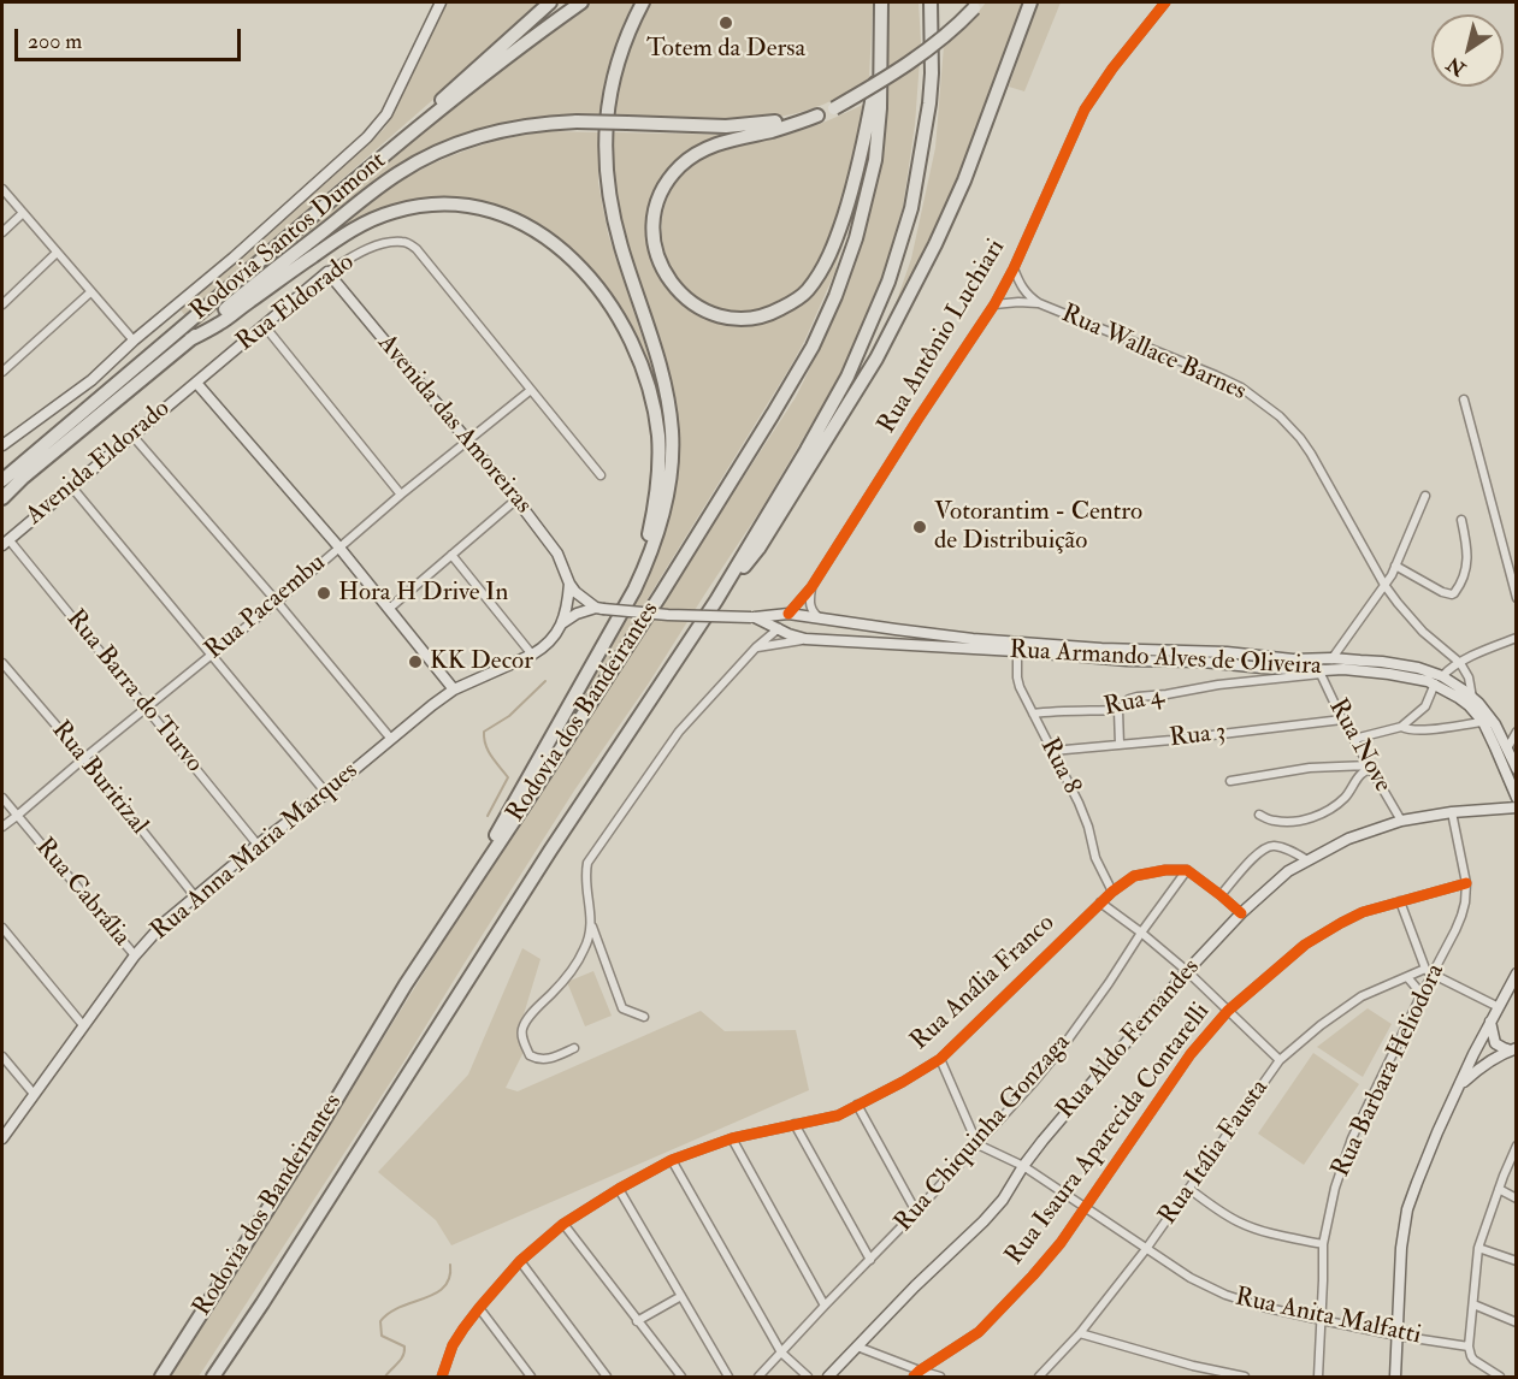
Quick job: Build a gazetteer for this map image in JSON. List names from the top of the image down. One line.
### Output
{"streets":{"highway":["Rodovia Santos Dumont","Rodovia dos Bandeirantes"],"main road":["Rua Eldorado","Avenida das Amoreiras","Avenida Eldorado","Rua Armando Alves de Oliveira","Rua Anna Maria Marques","Rua Aldo Fernandes"],"street":["Rua Antônio Luchiari","Rua Wallace Barnes","Rua Pacaembu","Rua Barra do Turvo","Rua 4","Rua 3","Rua Nove","Rua 8","Rua Buritizal","Rua Cabrália","Rua Anália Franco","Rua Barbara Heliodora","Rua Chiquinha Gonzaga","Rua Isaura Aparecida Contarelli","Rua Itália Fausta","Rua Anita Malfatti"]},"crossings":[["Rua Eldorado","Avenida das Amoreiras"],["Rua Eldorado","Avenida Eldorado"],["Rua Eldorado","Rua Pacaembu"],["Rua Antônio Luchiari","Rua Wallace Barnes"],["Rua Antônio Luchiari","Rua Armando Alves de Oliveira"],["Avenida das Amoreiras","Rua Pacaembu"],["Avenida das Amoreiras","Rua Armando Alves de Oliveira"],["Avenida Eldorado","Rua Barra do Turvo"],["Rua Pacaembu","Rua Barra do Turvo"],["Rua Pacaembu","Rua Buritizal"],["Rua Pacaembu","Rua Cabrália"],["Rua Armando Alves de Oliveira","Rua 4"],["Rua Armando Alves de Oliveira","Rua Nove"],["Rua Armando Alves de Oliveira","Rua 8"],["Rua Barra do Turvo","Rua Anna Maria Marques"],["Rua 4","Rua Nove"],["Rua 4","Rua 8"],["Rua 3","Rua Nove"],["Rua 3","Rua 8"],["Rua Nove","Rua Aldo Fernandes"],["Rua 8","Rua Anália Franco"],["Rua Buritizal","Rua Anna Maria Marques"],["Rua Anna Maria Marques","Rua Cabrália"],["Rua Anália Franco","Rua Chiquinha Gonzaga"],["Rua Aldo Fernandes","Rua Barbara Heliodora"],["Rua Aldo Fernandes","Rua Anita Malfatti"],["Rua Barbara Heliodora","Rua Isaura Aparecida Contarelli"],["Rua Barbara Heliodora","Rua Itália Fausta"],["Rua Barbara Heliodora","Rua Anita Malfatti"],["Rua Chiquinha Gonzaga","Rua Anita Malfatti"],["Rua Isaura Aparecida Contarelli","Rua Anita Malfatti"],["Rua Itália Fausta","Rua Anita Malfatti"]],"places":["Totem da Dersa","Votorantim - Centro de Distribuição","Hora H Drive In","KK Decor"],"scale_bar":"200 m","north":"bottom left"}
